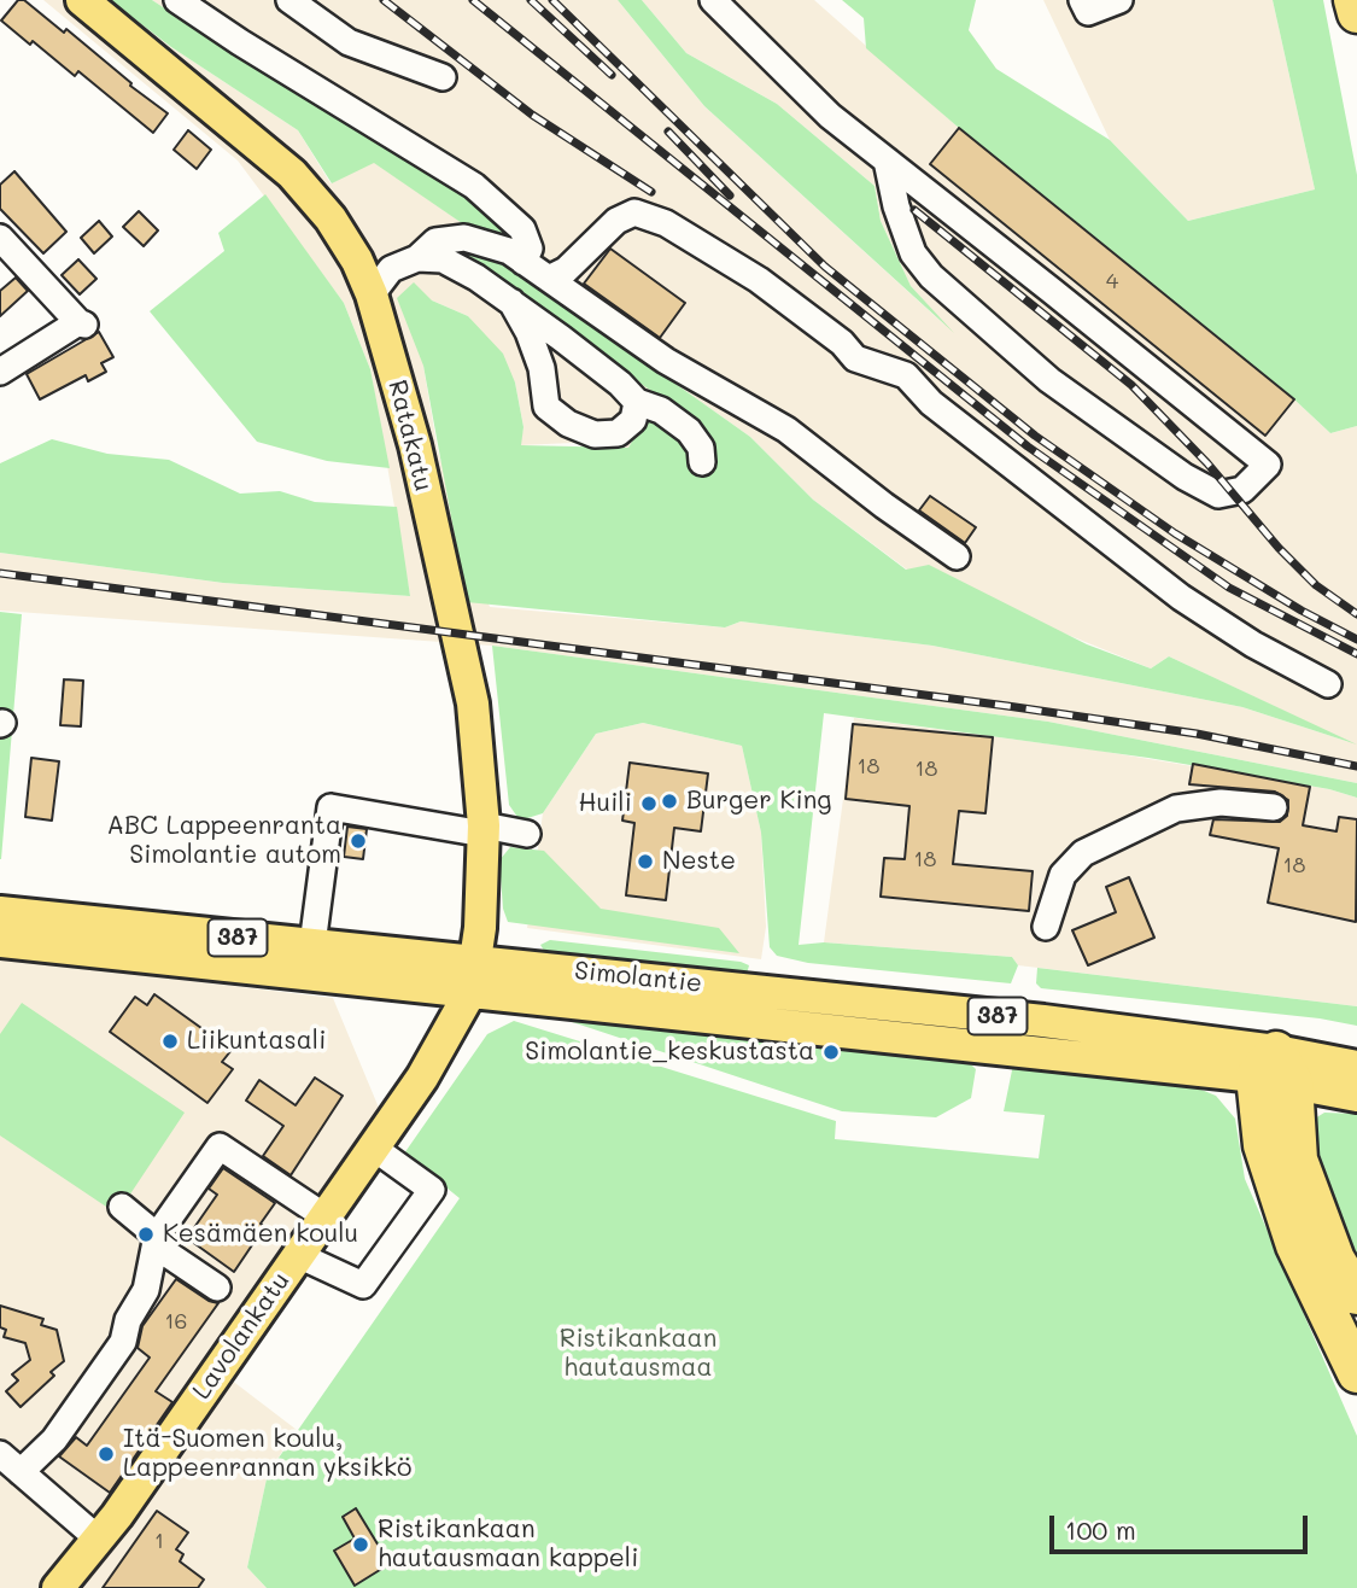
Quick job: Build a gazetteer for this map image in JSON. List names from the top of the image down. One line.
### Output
{"streets":{"main road":["Ratakatu","387","Simolantie","Lavolankatu"]},"crossings":[["Ratakatu","Simolantie"],["Ratakatu","Lavolankatu"],["387","Simolantie"],["Simolantie","Lavolankatu"]],"parks":["Ristikankaan hautausmaa"],"places":["Burger King","Huili","ABC Lappeenranta Simolantie autom","Neste","Liikuntasali","Simolantie_keskustasta","Kesämäen koulu","Itä-Suomen koulu, Lappeenrannan yksikkö","Ristikankaan hautausmaan kappeli"],"house_numbers":["4","18","18","18","18","16","1"],"scale_bar":"100 m"}
